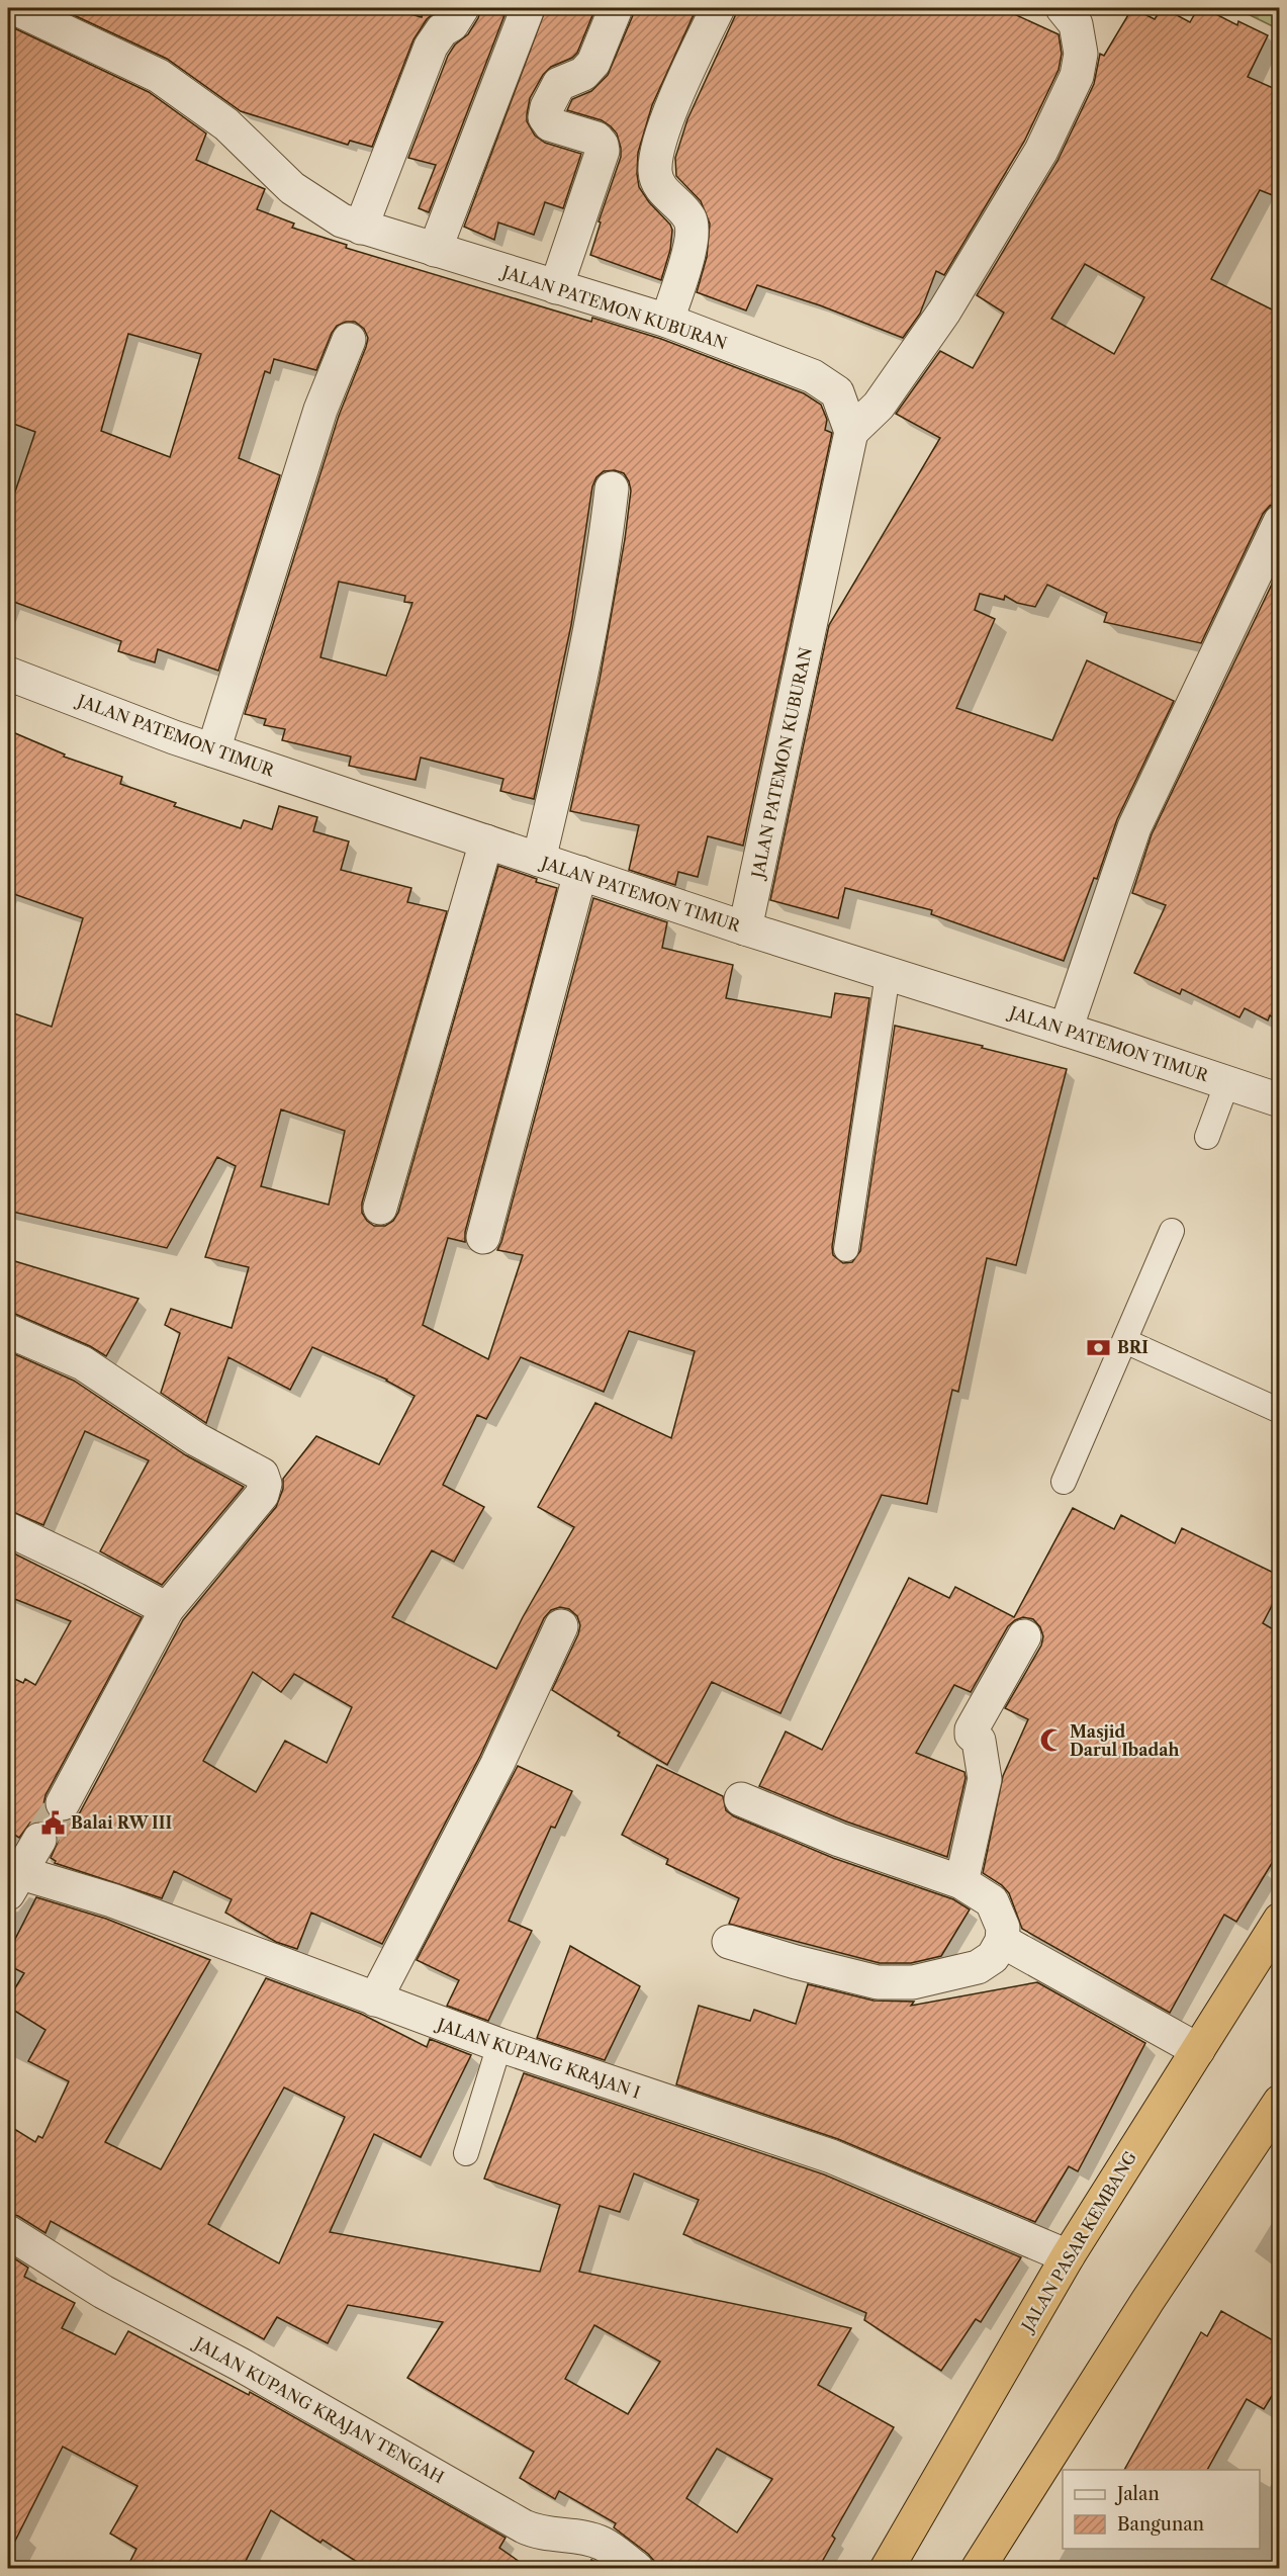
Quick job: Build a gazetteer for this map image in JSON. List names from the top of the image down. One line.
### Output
{"streets":{"highway":["JALAN PASAR KEMBANG"],"street":["JALAN PATEMON KUBURAN","JALAN PATEMON TIMUR","JALAN KUPANG KRAJAN I","JALAN KUPANG KRAJAN TENGAH"]},"crossings":[["JALAN PATEMON KUBURAN","JALAN PATEMON TIMUR"],["JALAN KUPANG KRAJAN I","JALAN PASAR KEMBANG"]],"places":{"bank":["BRI"],"mosque":["Masjid Darul Ibadah"],"public building":["Balai RW III"]},"legend":["Jalan","Bangunan"]}
